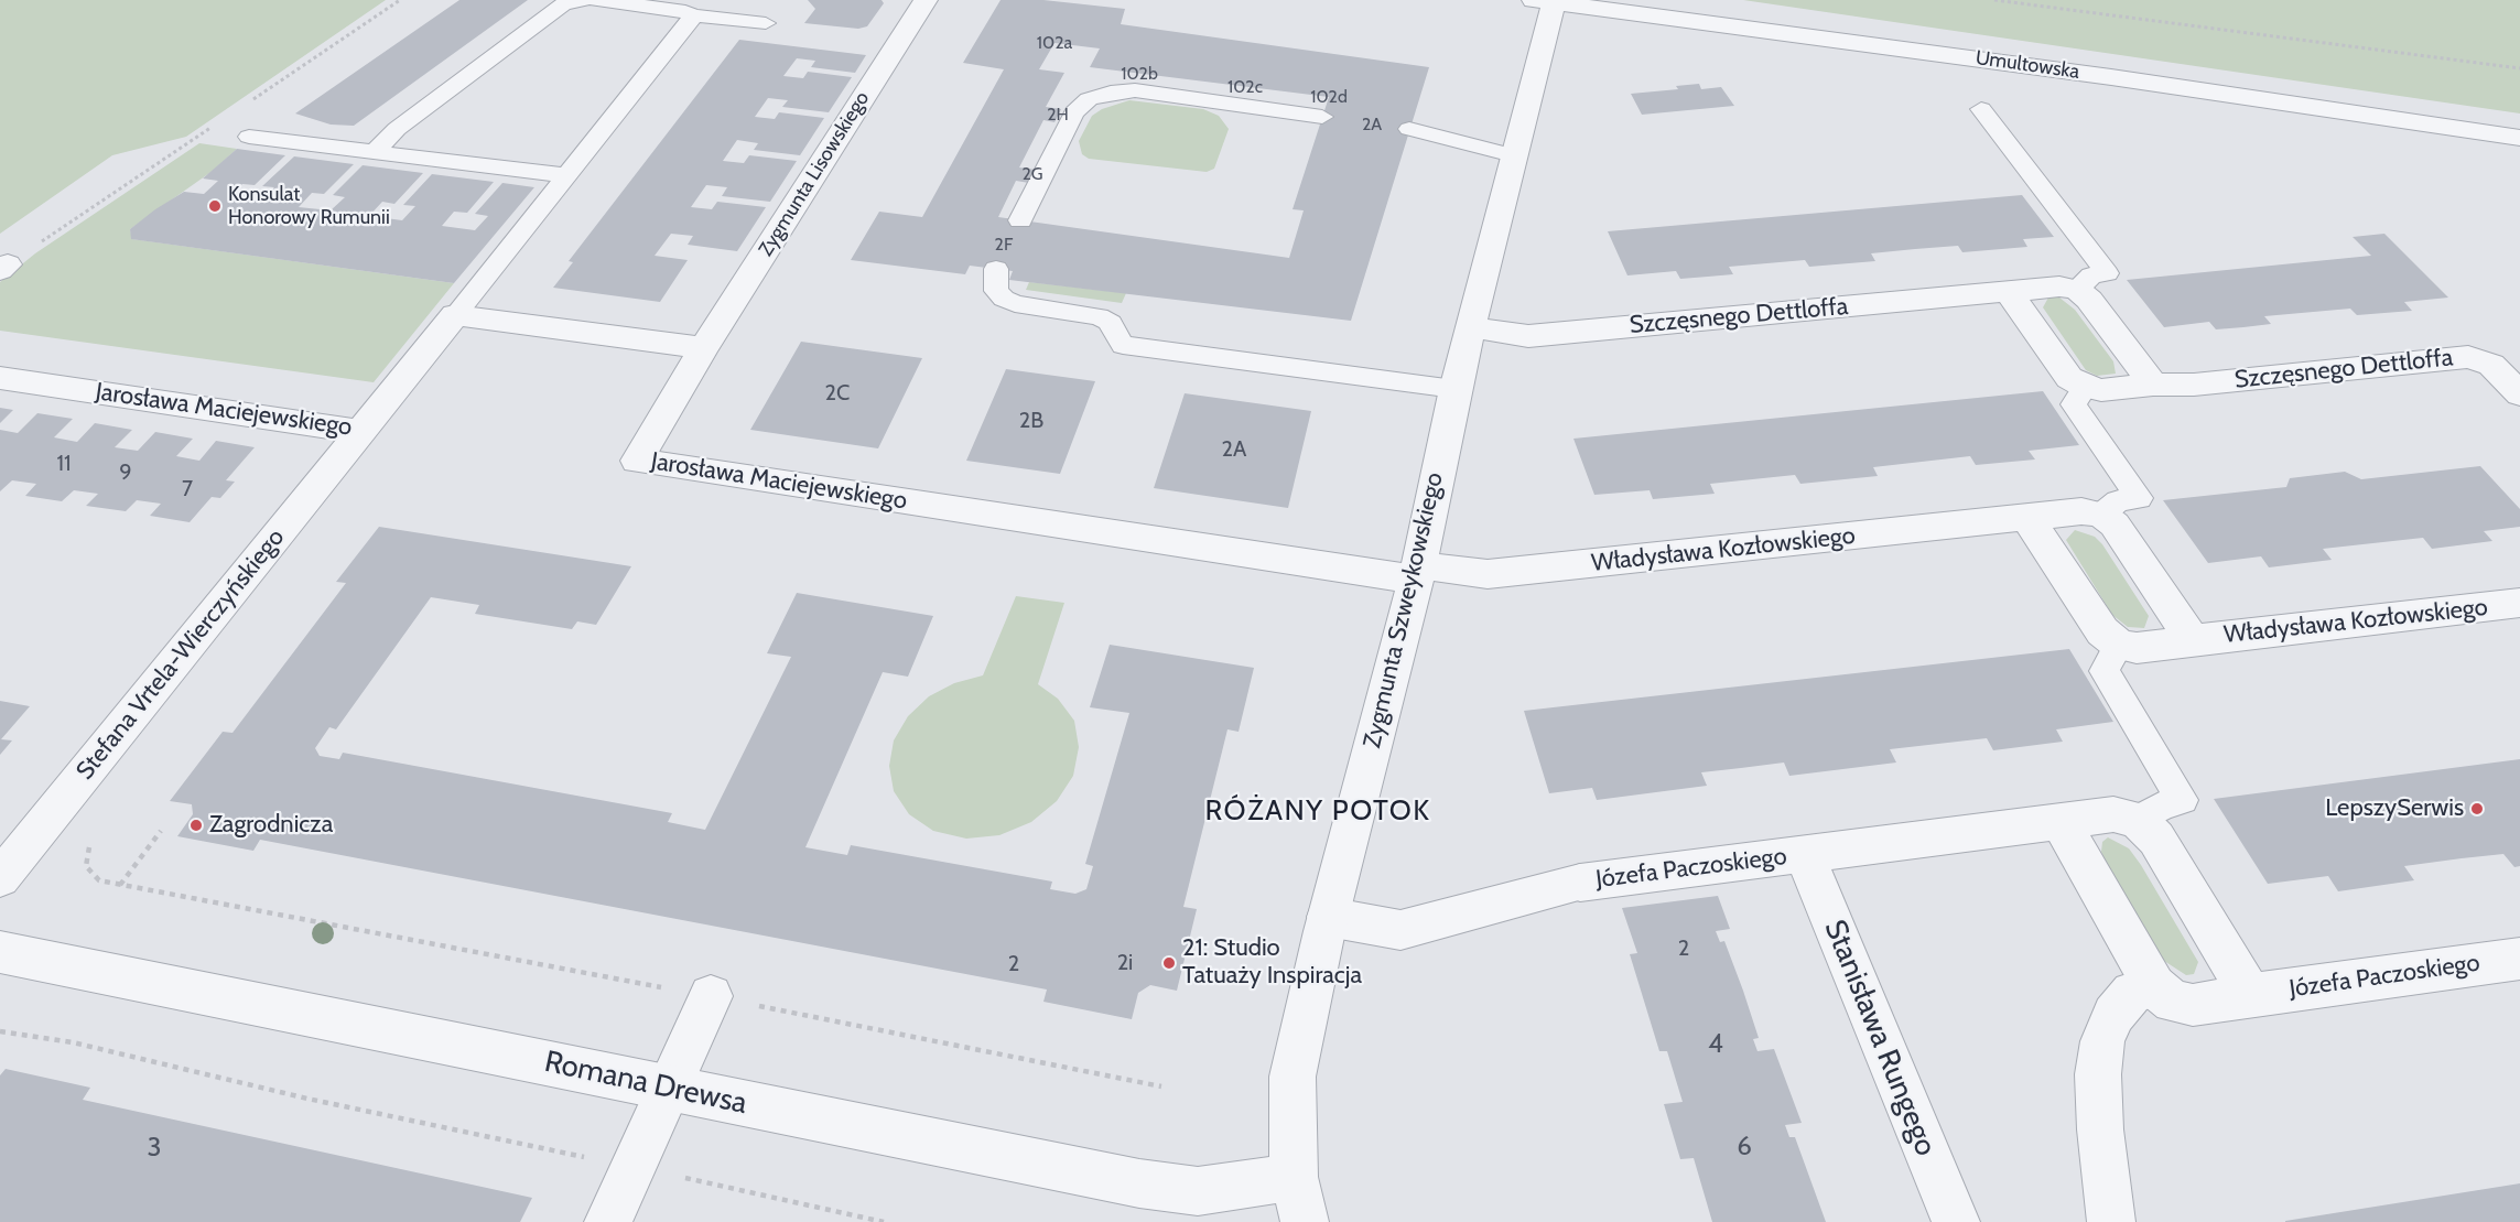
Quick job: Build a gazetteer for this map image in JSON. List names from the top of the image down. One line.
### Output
{"streets":{"street":["Umultowska","Zygmunta Lisowskiego","Szczęsnego Dettloffa","Jarosława Maciejewskiego","Władysława Kozłowskiego","Zygmunta Szweykowskiego","Stefana Vrtela-Wierczyńskiego","Józefa Paczoskiego","Stanisława Rungego","Romana Drewsa"]},"crossings":[["Umultowska","Zygmunta Szweykowskiego"],["Zygmunta Lisowskiego","Jarosława Maciejewskiego"],["Szczęsnego Dettloffa","Zygmunta Szweykowskiego"],["Jarosława Maciejewskiego","Władysława Kozłowskiego"],["Jarosława Maciejewskiego","Zygmunta Szweykowskiego"],["Jarosława Maciejewskiego","Stefana Vrtela-Wierczyńskiego"],["Władysława Kozłowskiego","Zygmunta Szweykowskiego"],["Zygmunta Szweykowskiego","Józefa Paczoskiego"],["Zygmunta Szweykowskiego","Romana Drewsa"],["Józefa Paczoskiego","Stanisława Rungego"]],"districts":["RÓŻANY POTOK"],"places":["Konsulat Honorowy Rumunii","LepszySerwis","Zagrodnicza","21: Studio Tatuaży Inspiracja"],"house_numbers":["102a","102b","102c","102d","2H","2A","2G","2F","2C","2B","2A","11","9","7","2","2i","2","4","6","3"]}
